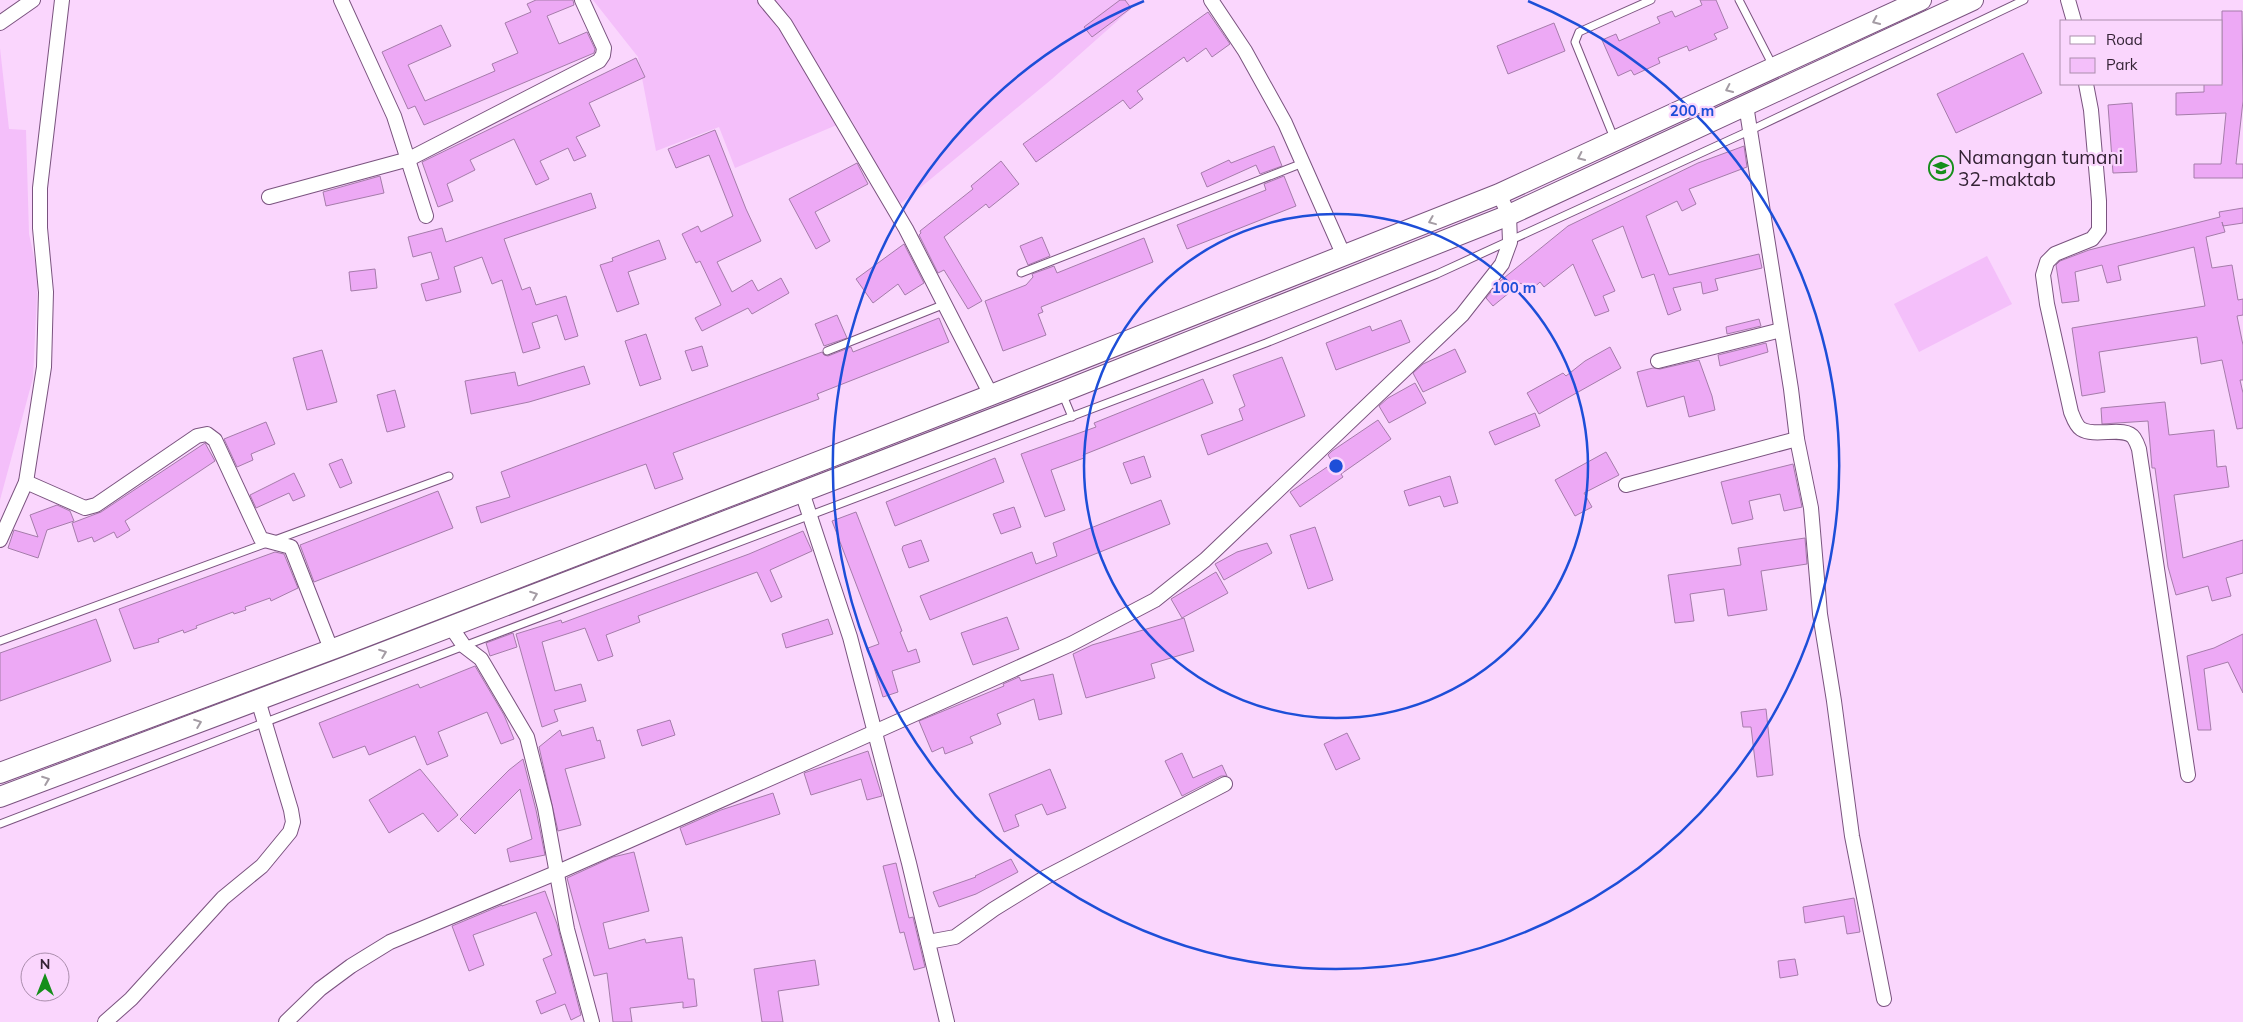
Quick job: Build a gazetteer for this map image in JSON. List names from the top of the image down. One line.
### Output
{"places":{"school or university":["Namangan tumani 32-maktab"]},"legend":["Road","Park"],"north":"top","rings":["200 m","100 m"]}
